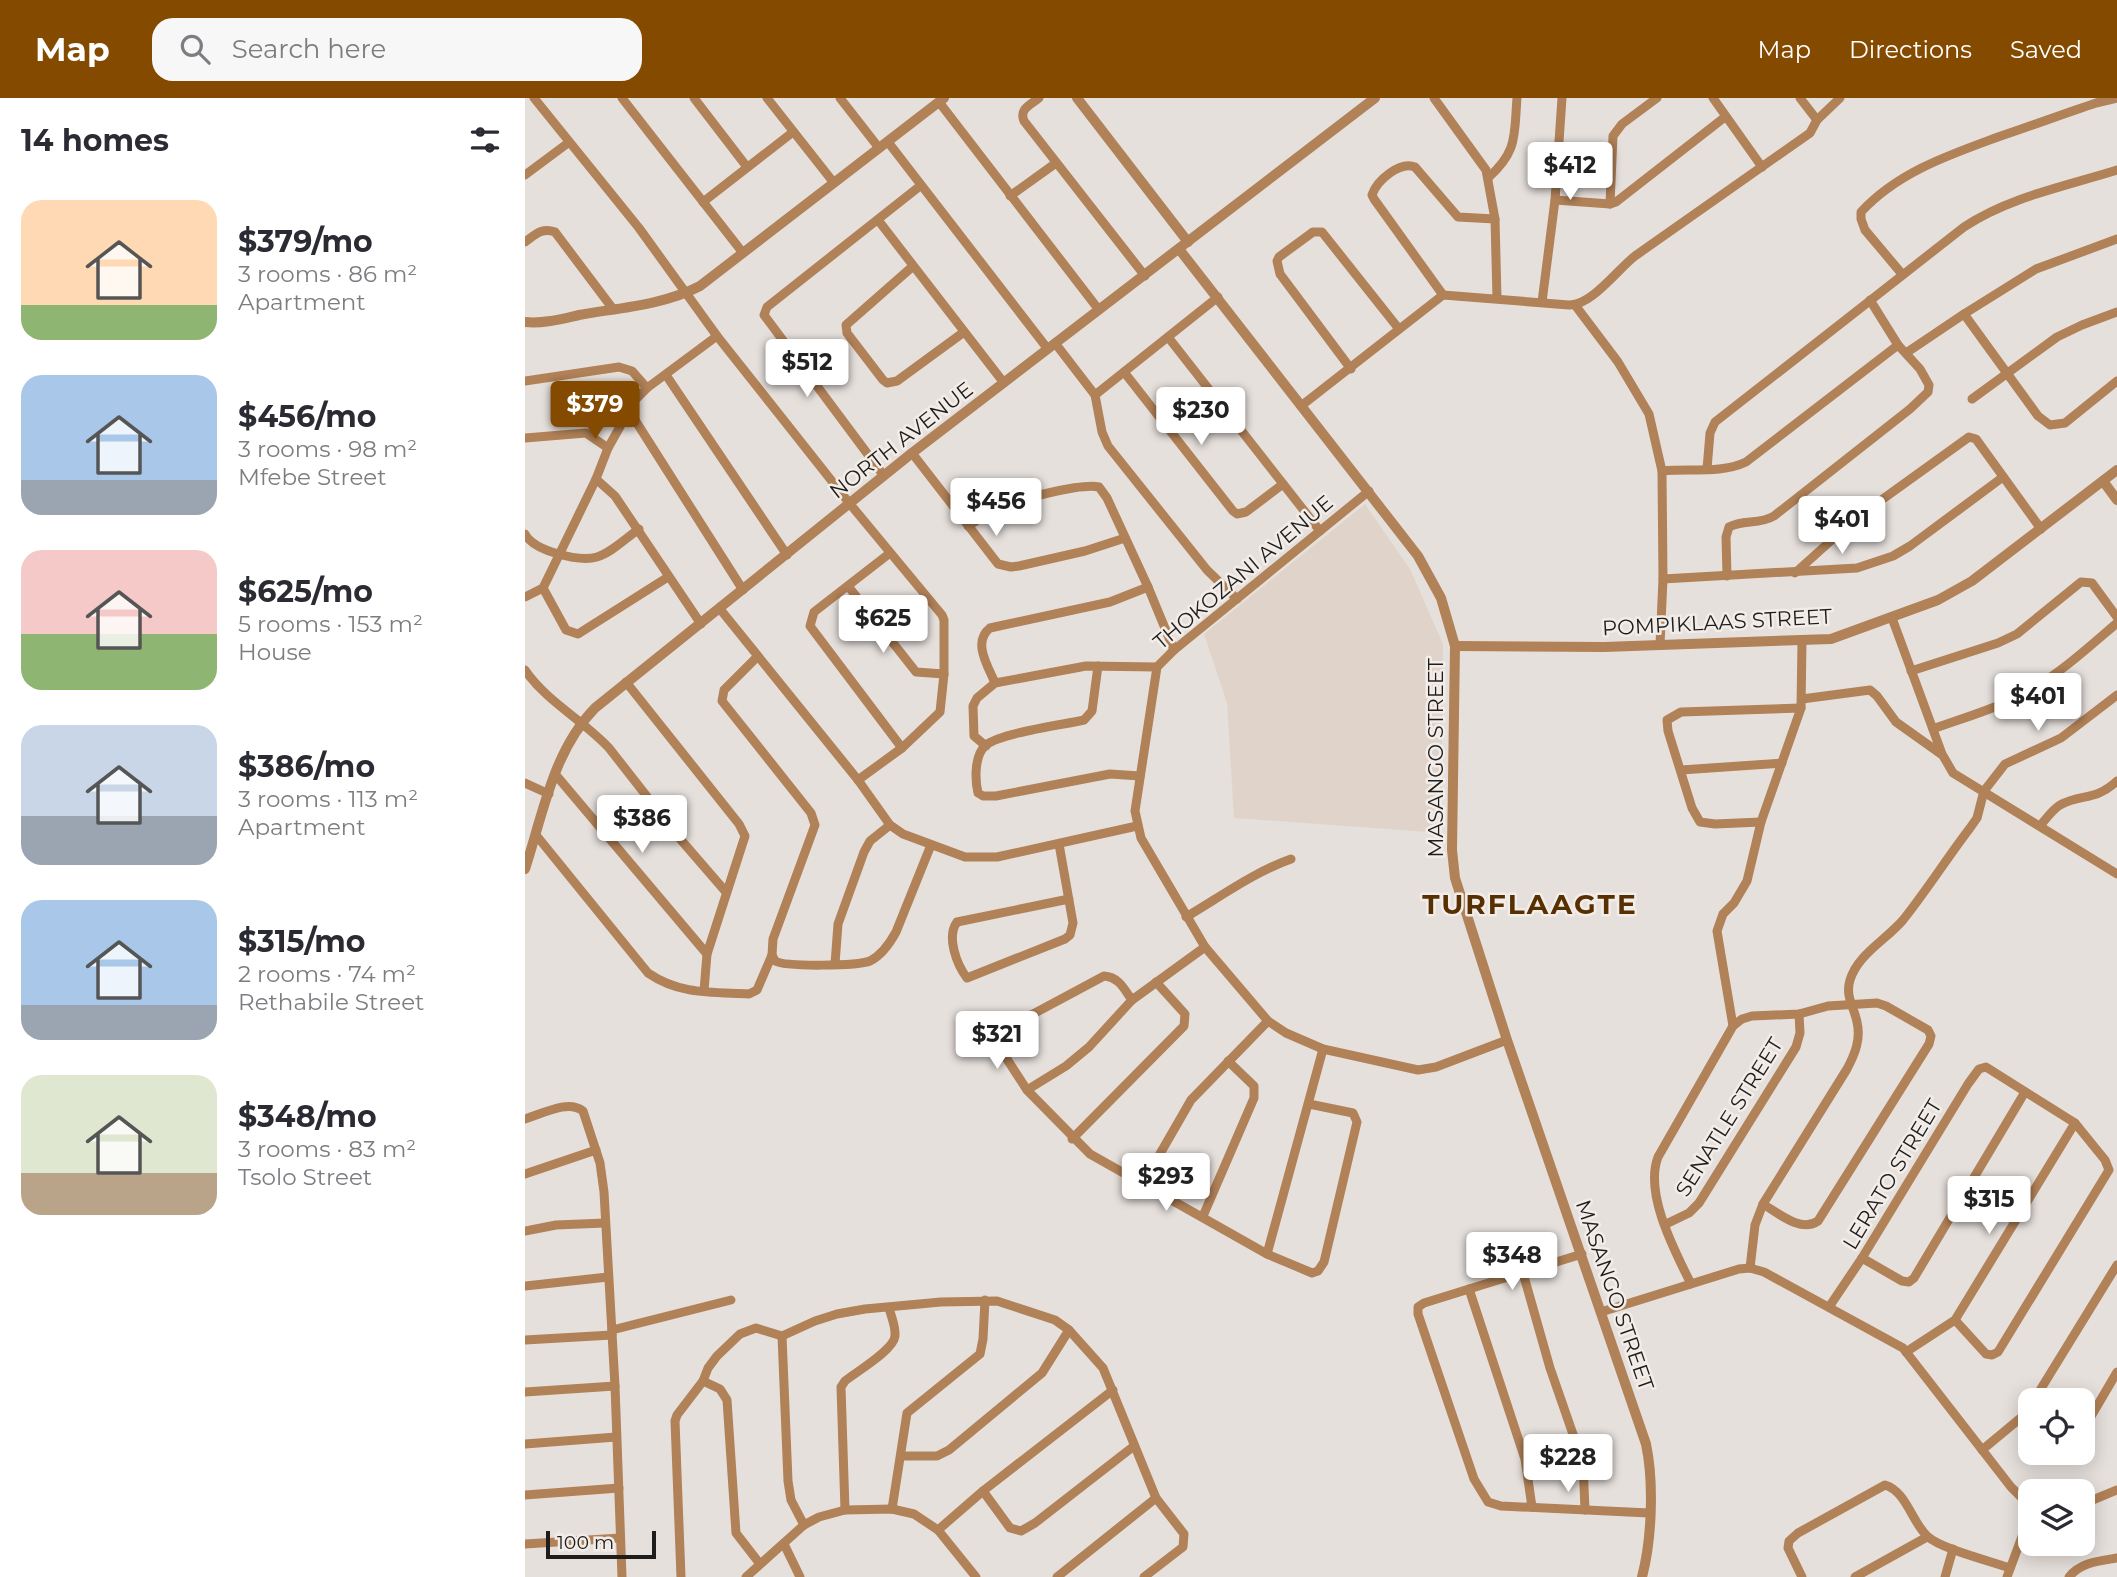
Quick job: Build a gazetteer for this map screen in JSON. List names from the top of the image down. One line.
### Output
{"streets":{"street":["NORTH AVENUE","THOKOZANI AVENUE","POMPIKLAAS STREET","MASANGO STREET","SENATLE STREET","LERATO STREET"]},"crossings":[["NORTH AVENUE","MASANGO STREET"],["THOKOZANI AVENUE","MASANGO STREET"],["POMPIKLAAS STREET","MASANGO STREET"]],"districts":["TURFLAAGTE"],"scale_bar":"100 m","page":{"header":"Map","search":"Search here","nav":["Map","Directions","Saved"],"heading":"14 homes","price":["$412","$512","$379","$230","$456","$401","$625","$401","$386","$321","$293","$315","$348","$228"],"list":[{"name":"$379/mo","note":"3 rooms · 86 m² · Apartment"},{"name":"$456/mo","note":"3 rooms · 98 m² · Mfebe Street"},{"name":"$625/mo","note":"5 rooms · 153 m² · House"},{"name":"$386/mo","note":"3 rooms · 113 m² · Apartment"},{"name":"$315/mo","note":"2 rooms · 74 m² · Rethabile Street"},{"name":"$348/mo","note":"3 rooms · 83 m² · Tsolo Street"}],"scale":"100 m"}}
